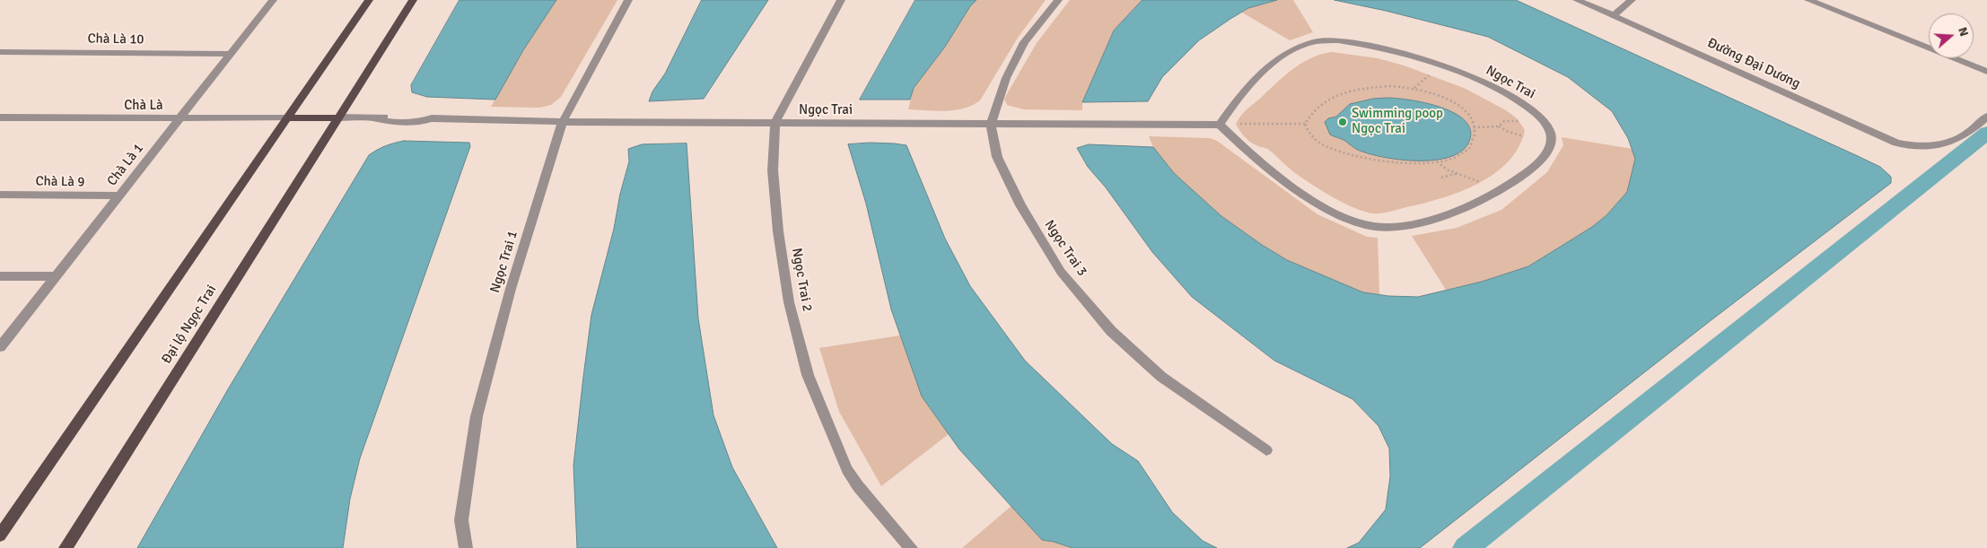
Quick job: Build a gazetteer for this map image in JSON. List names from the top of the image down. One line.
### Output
{"streets":{"main road":["Đại lộ Ngọc Trai"],"street":["Chà Là 10","Đường Đại Dương","Ngọc Trai","Chà Là","Chà Là 1","Chà Là 9","Ngọc Trai 3","Ngọc Trai 1","Ngọc Trai 2"]},"crossings":[["Chà Là 10","Chà Là 1"],["Ngọc Trai","Ngọc Trai 3"],["Ngọc Trai","Ngọc Trai 1"],["Ngọc Trai","Ngọc Trai 2"],["Ngọc Trai","Đại lộ Ngọc Trai"],["Chà Là","Chà Là 1"],["Chà Là 1","Chà Là 9"]],"places":["Swimming poop Ngọc Trai"],"north":"right"}
